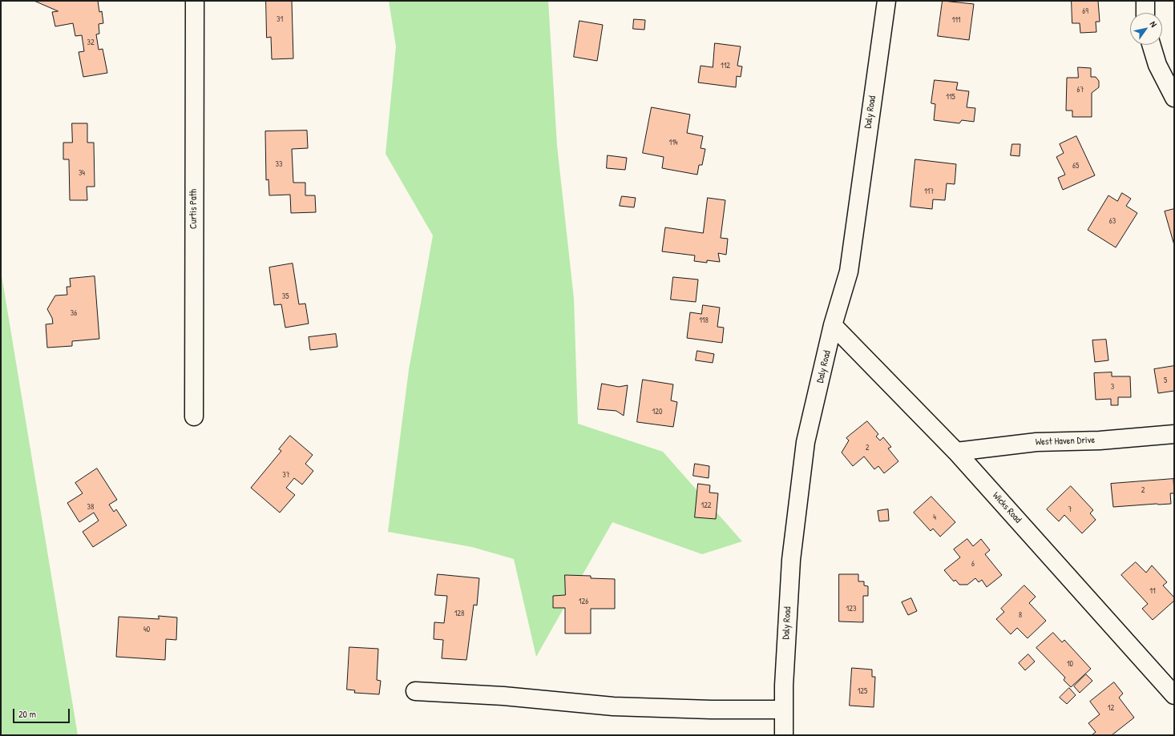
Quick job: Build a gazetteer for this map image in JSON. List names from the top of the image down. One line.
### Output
{"streets":{"street":["Daly Road","Curtis Path","West Haven Drive","Wicks Road"]},"crossings":[["Daly Road","Wicks Road"],["West Haven Drive","Wicks Road"]],"house_numbers":["69","31","111","32","112","67","115","114","33","65","34","117","63","35","36","118","5","3","120","2","37","2","122","38","7","4","6","11","126","123","128","8","40","10","125","12"],"scale_bar":"20 m","north":"top right"}
